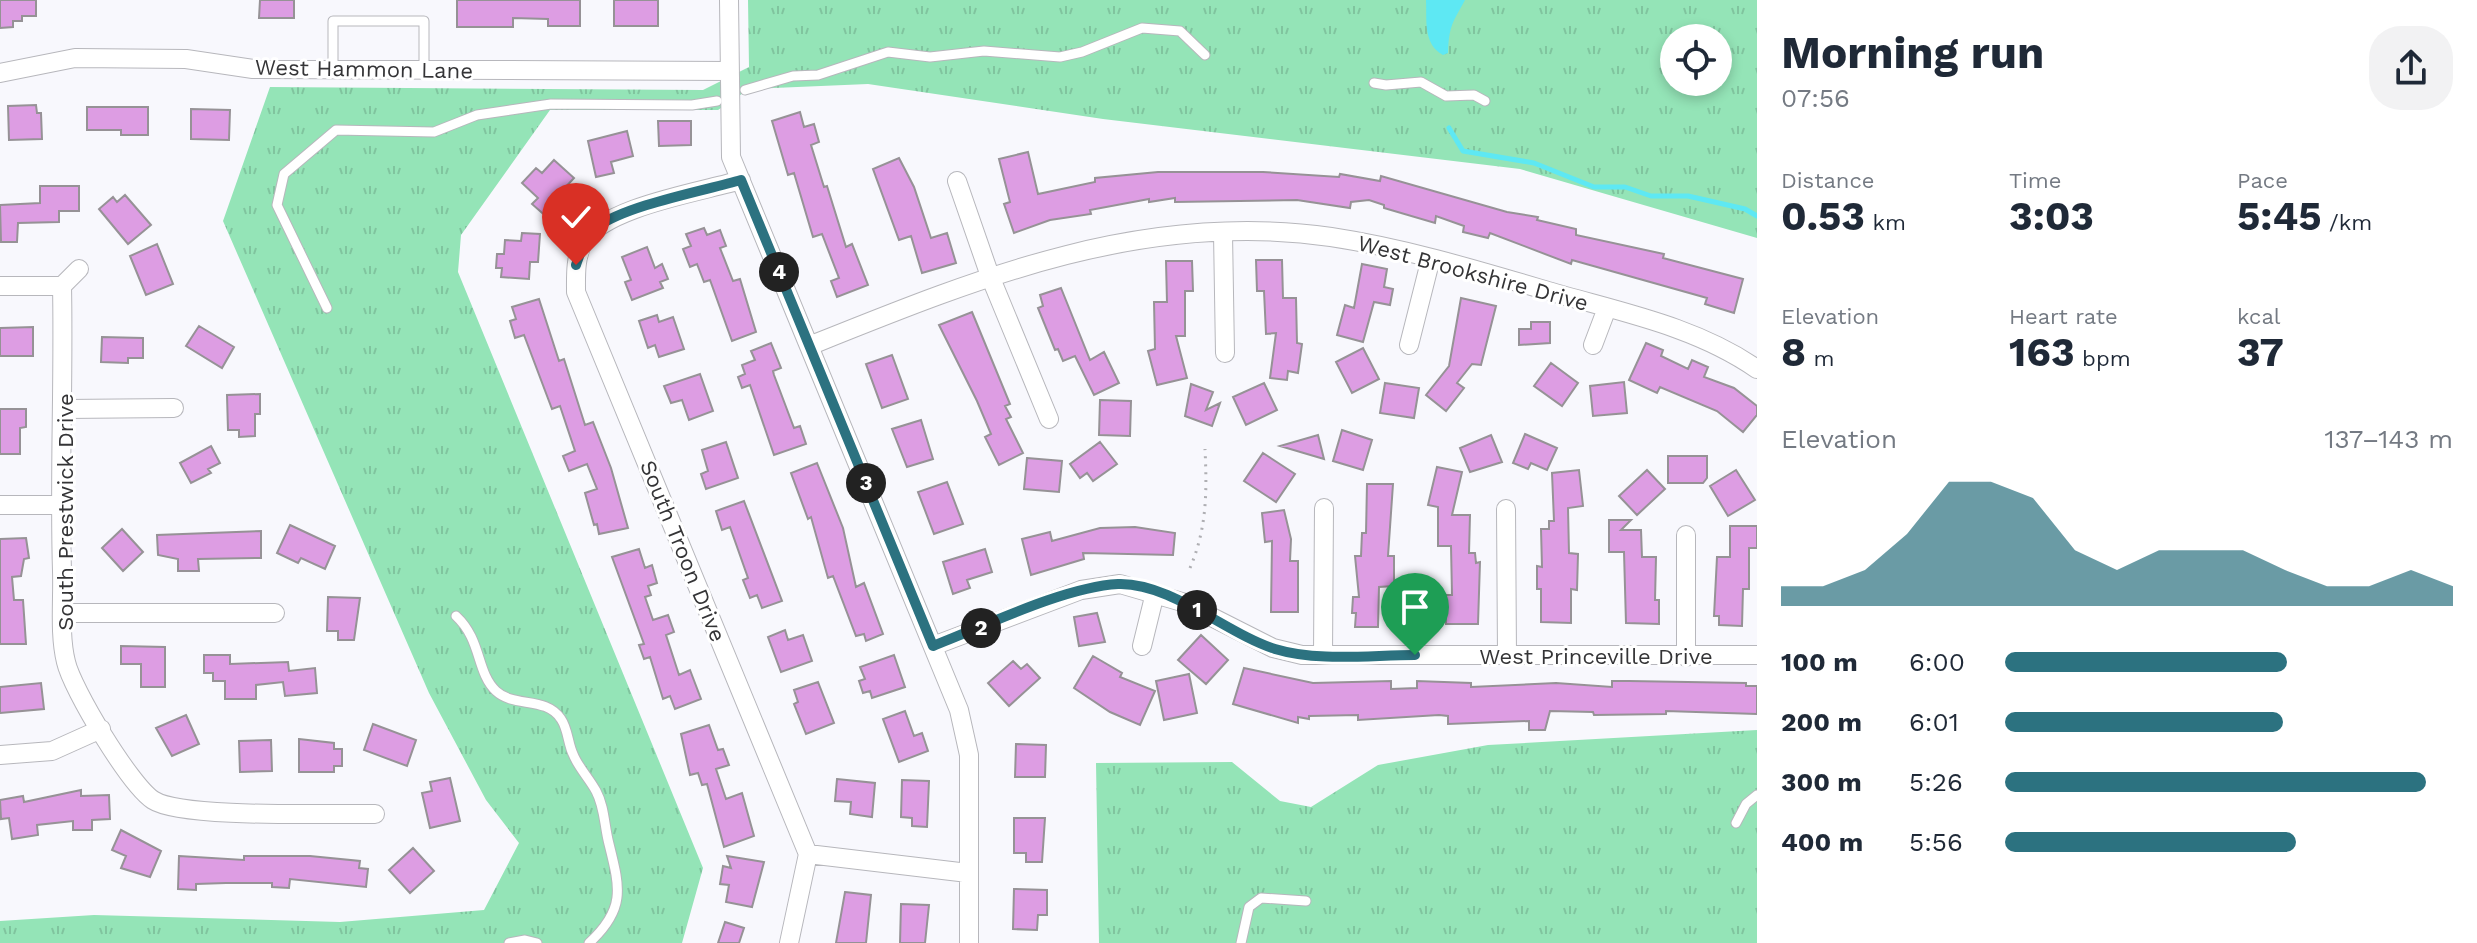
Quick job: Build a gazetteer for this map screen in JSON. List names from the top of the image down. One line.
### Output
{"streets":{"street":["West Hammon Lane","West Brookshire Drive","South Prestwick Drive","South Troon Drive","West Princeville Drive"]},"page":{"heading":["Morning run","07:56"],"stats":[["Distance","0.53 km"],["Time","3:03"],["Pace","5:45 /km"],["Elevation","8 m"],["Heart rate","163 bpm"],["kcal","37"]],"pins":["4","3","1","2"],"chart":["Elevation","137–143 m"],"list":[{"name":"100 m","note":"6:00"},{"name":"200 m","note":"6:01"},{"name":"300 m","note":"5:26"},{"name":"400 m","note":"5:56"}]}}
